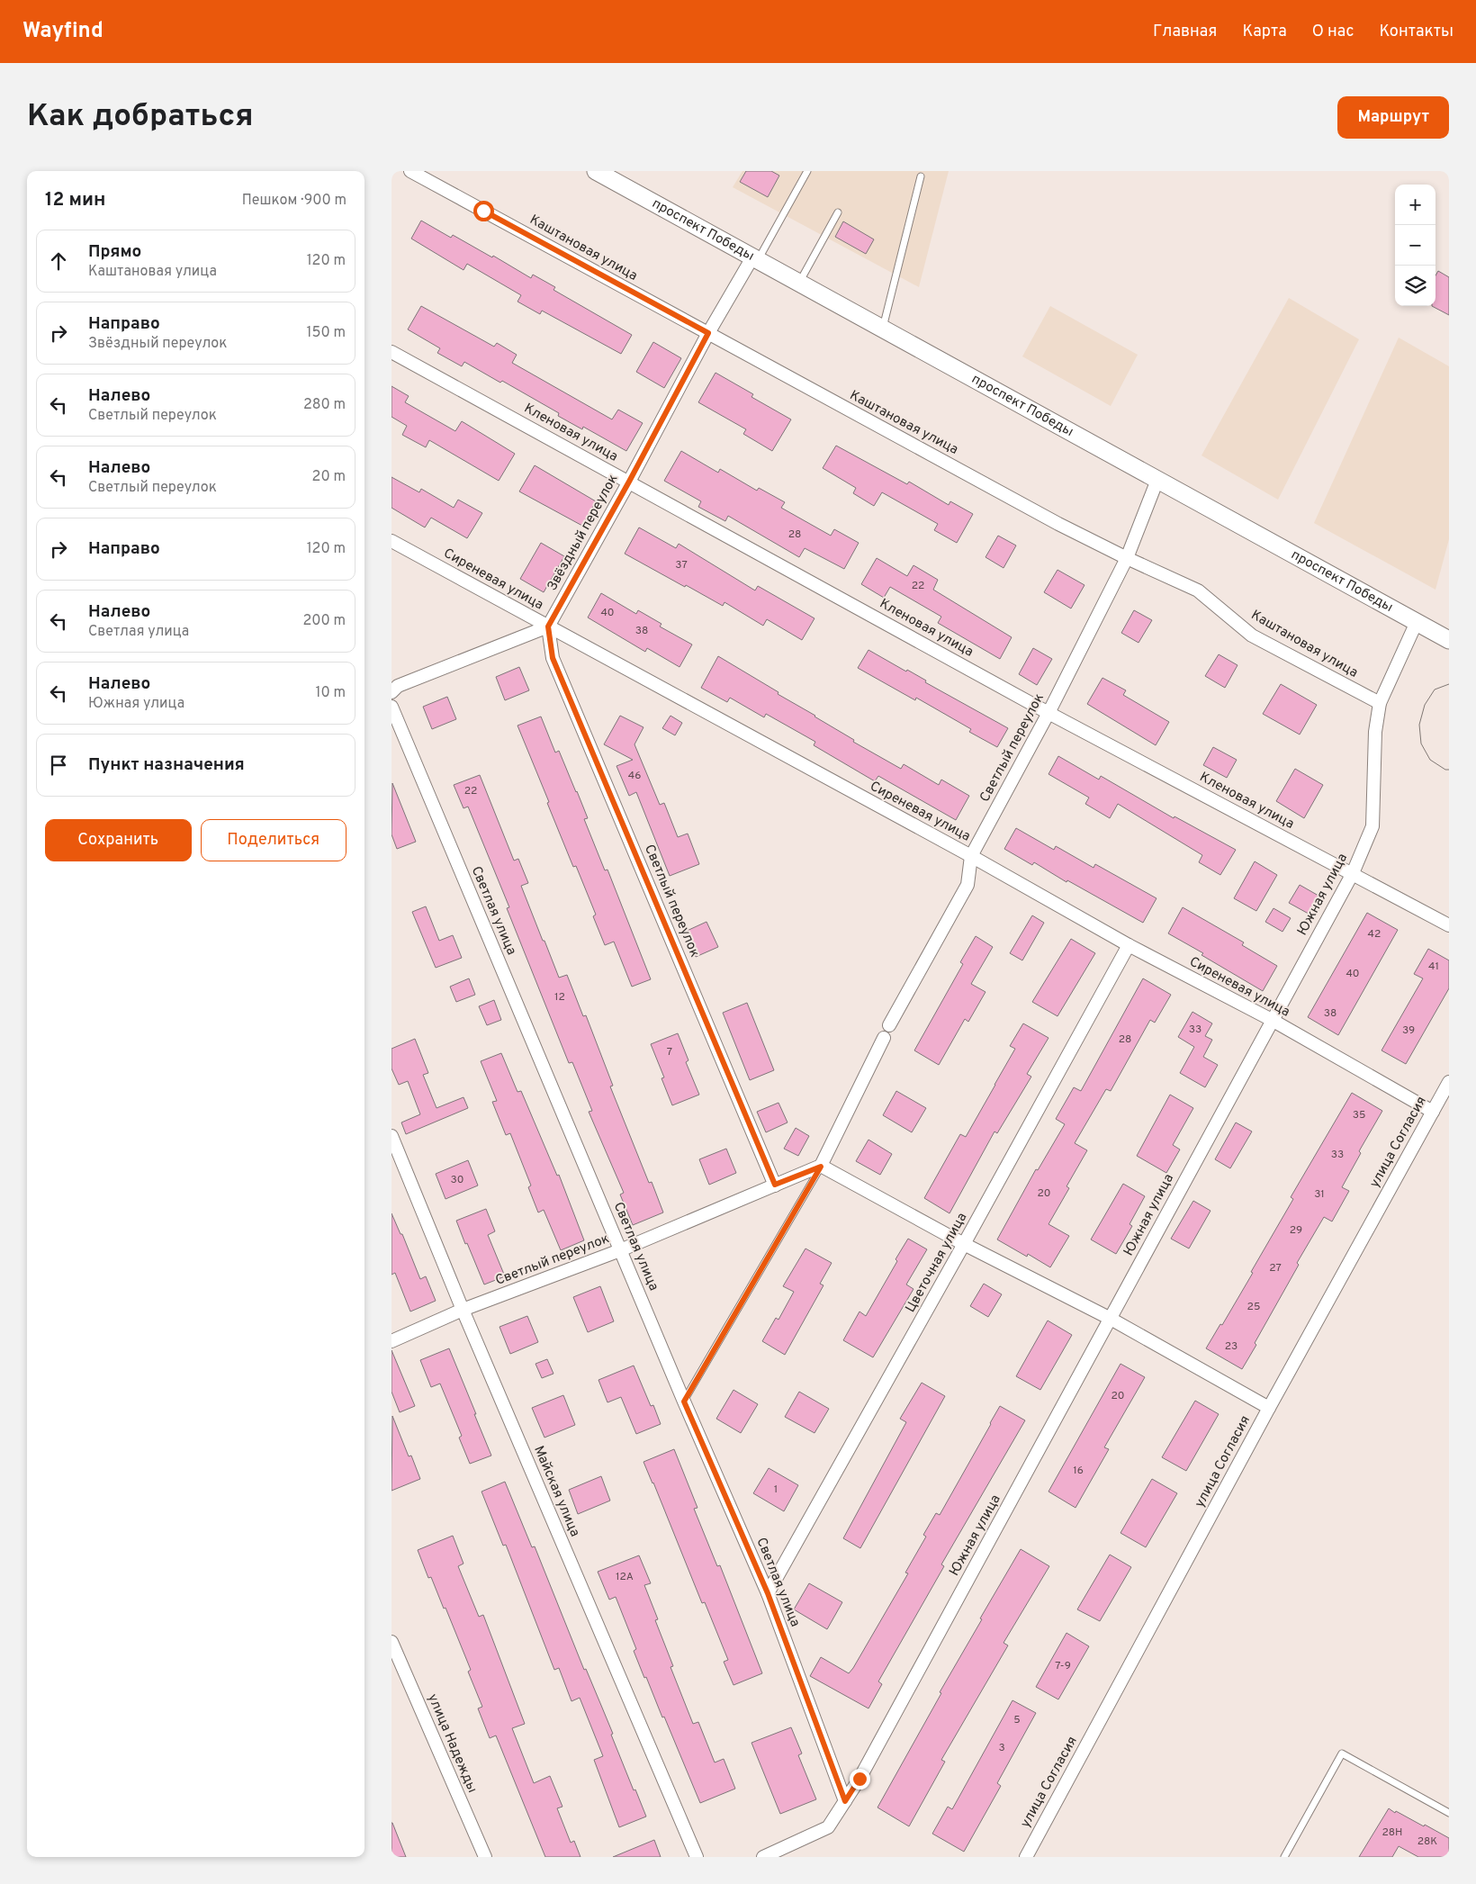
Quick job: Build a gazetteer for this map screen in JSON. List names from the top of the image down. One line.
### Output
{"streets":{"main road":["проспект Победы"],"street":["Каштановая улица","Кленовая улица","Звёздный переулок","Сиреневая улица","Светлый переулок","Южная улица","Светлая улица","улица Согласия","Цветочная улица","Майская улица","улица Надежды"]},"crossings":[["проспект Победы","Звёздный переулок"],["проспект Победы","Светлый переулок"],["проспект Победы","Южная улица"],["Каштановая улица","Звёздный переулок"],["Каштановая улица","Светлый переулок"],["Каштановая улица","Южная улица"],["Кленовая улица","Звёздный переулок"],["Кленовая улица","Светлый переулок"],["Кленовая улица","Южная улица"],["Звёздный переулок","Сиреневая улица"],["Звёздный переулок","Светлый переулок"],["Сиреневая улица","Светлый переулок"],["Сиреневая улица","Южная улица"],["Сиреневая улица","улица Согласия"],["Сиреневая улица","Цветочная улица"],["Светлый переулок","Светлая улица"],["Светлый переулок","Майская улица"],["Южная улица","Светлая улица"],["Светлая улица","Цветочная улица"]],"house_numbers":["28","37","22","40","38","46","22","42","41","40","12","38","33","39","28","7","35","33","30","20","31","29","27","25","23","20","16","1","12А","7-9","5","3","28Н","28К"],"page":{"header":"Wayfind","nav":["Главная","Карта","О нас","Контакты"],"buttons":["Маршрут",["Сохранить","Поделиться"]],"title":"Как добраться","heading":["12 мин","Пешком · 900 m"],"map_buttons":["+","−"],"list":[["Прямо","Каштановая улица","120 m"],["Направо","Звёздный переулок","150 m"],["Налево","Светлый переулок","280 m"],["Налево","Светлый переулок","20 m"],["Направо","120 m"],["Налево","Светлая улица","200 m"],["Налево","Южная улица","10 m"],"Пункт назначения"]}}
